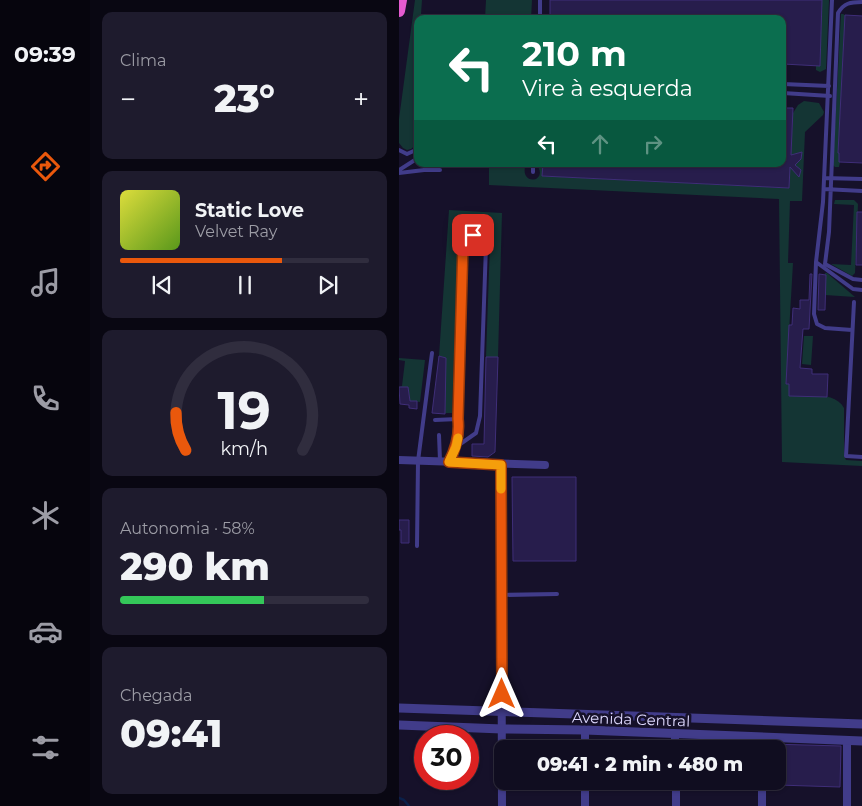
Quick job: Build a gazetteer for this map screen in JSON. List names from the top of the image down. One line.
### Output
{"streets":{"street":["Avenida Central"]},"page":{"tabs":"09:39","tile":["Clima",["Autonomia · 58%","290 km"],["Chegada","09:41"]],"turn":["210 m","Vire à esquerda"],"heat":["−","23°","+"],"song":["Static Love","Velvet Ray"],"limit":"30","trip":"09:41 · 2 min · 480 m","gauge":["19","km/h"]}}
